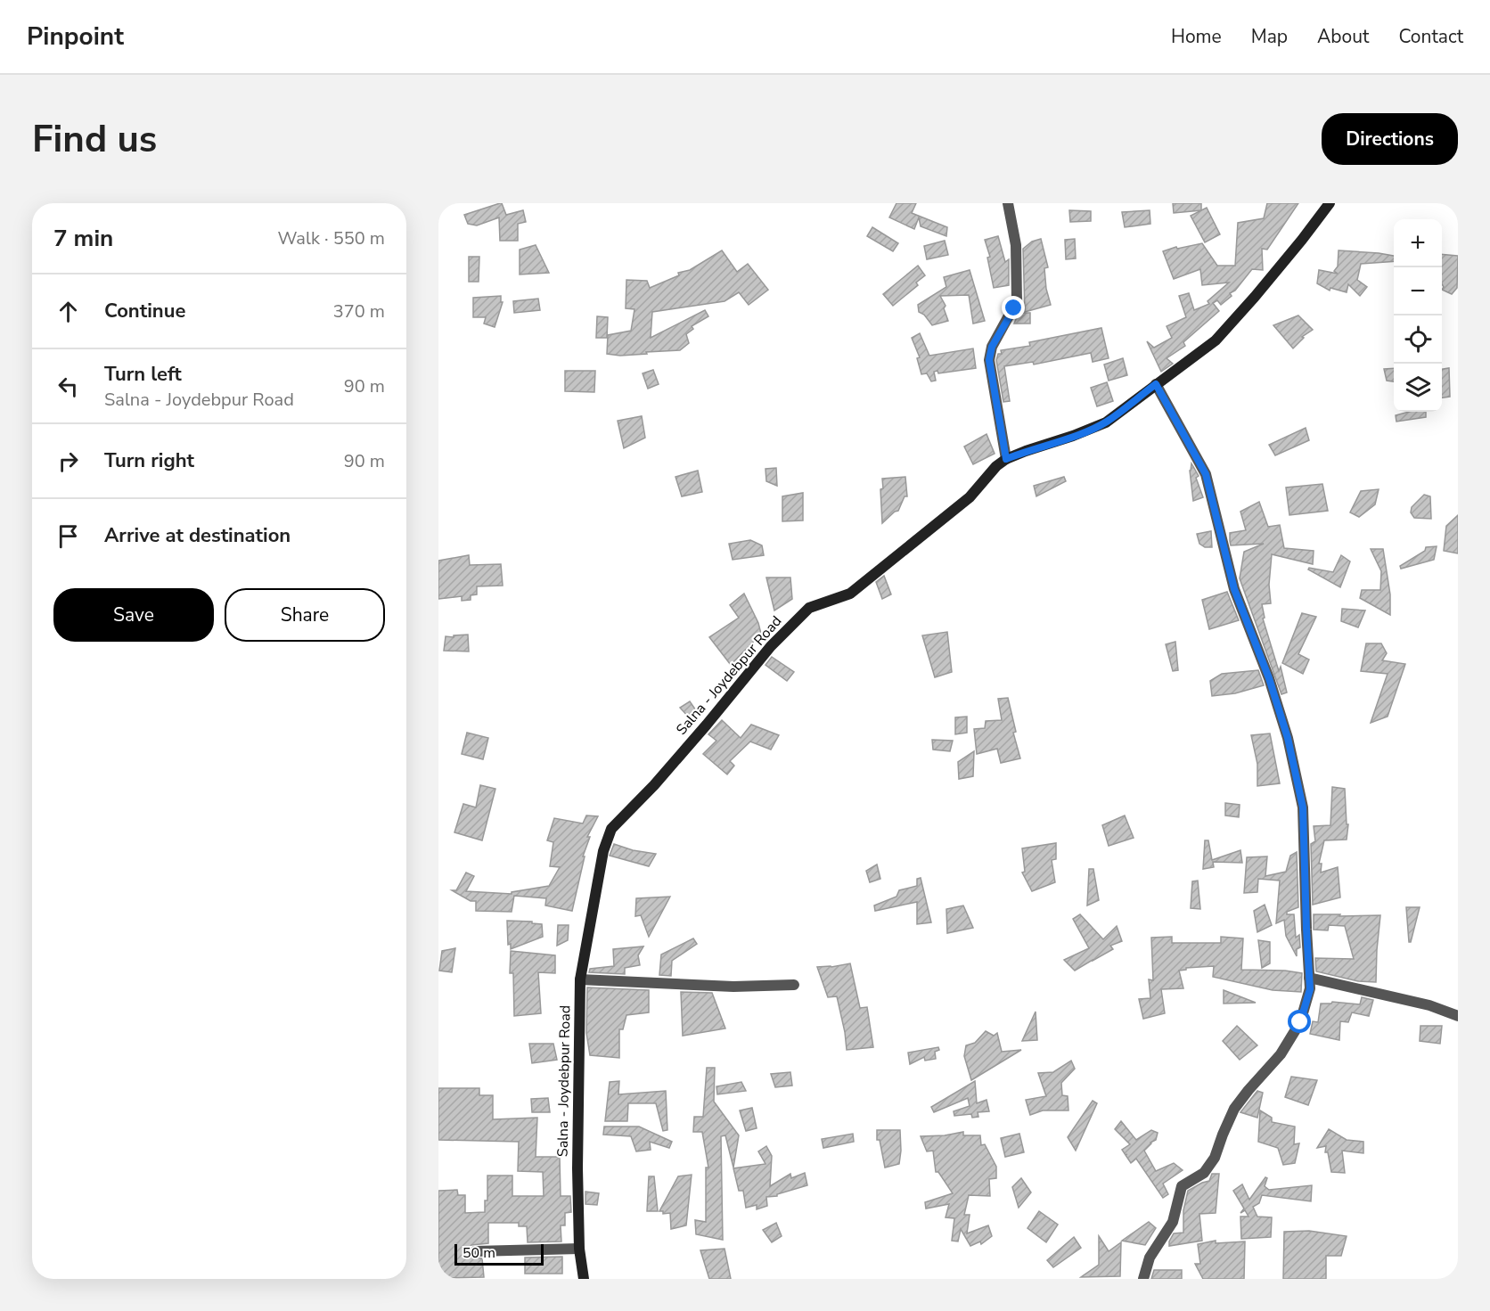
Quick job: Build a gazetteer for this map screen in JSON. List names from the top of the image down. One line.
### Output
{"streets":{"main road":["Salna - Joydebpur Road"]},"scale_bar":"50 m","page":{"header":"Pinpoint","nav":["Home","Map","About","Contact"],"buttons":["Directions",["Save","Share"]],"title":"Find us","heading":["7 min","Walk · 550 m"],"map_buttons":["+","−"],"list":[["Continue","370 m"],["Turn left","Salna - Joydebpur Road","90 m"],["Turn right","90 m"],"Arrive at destination"],"scale":"50 m"}}
